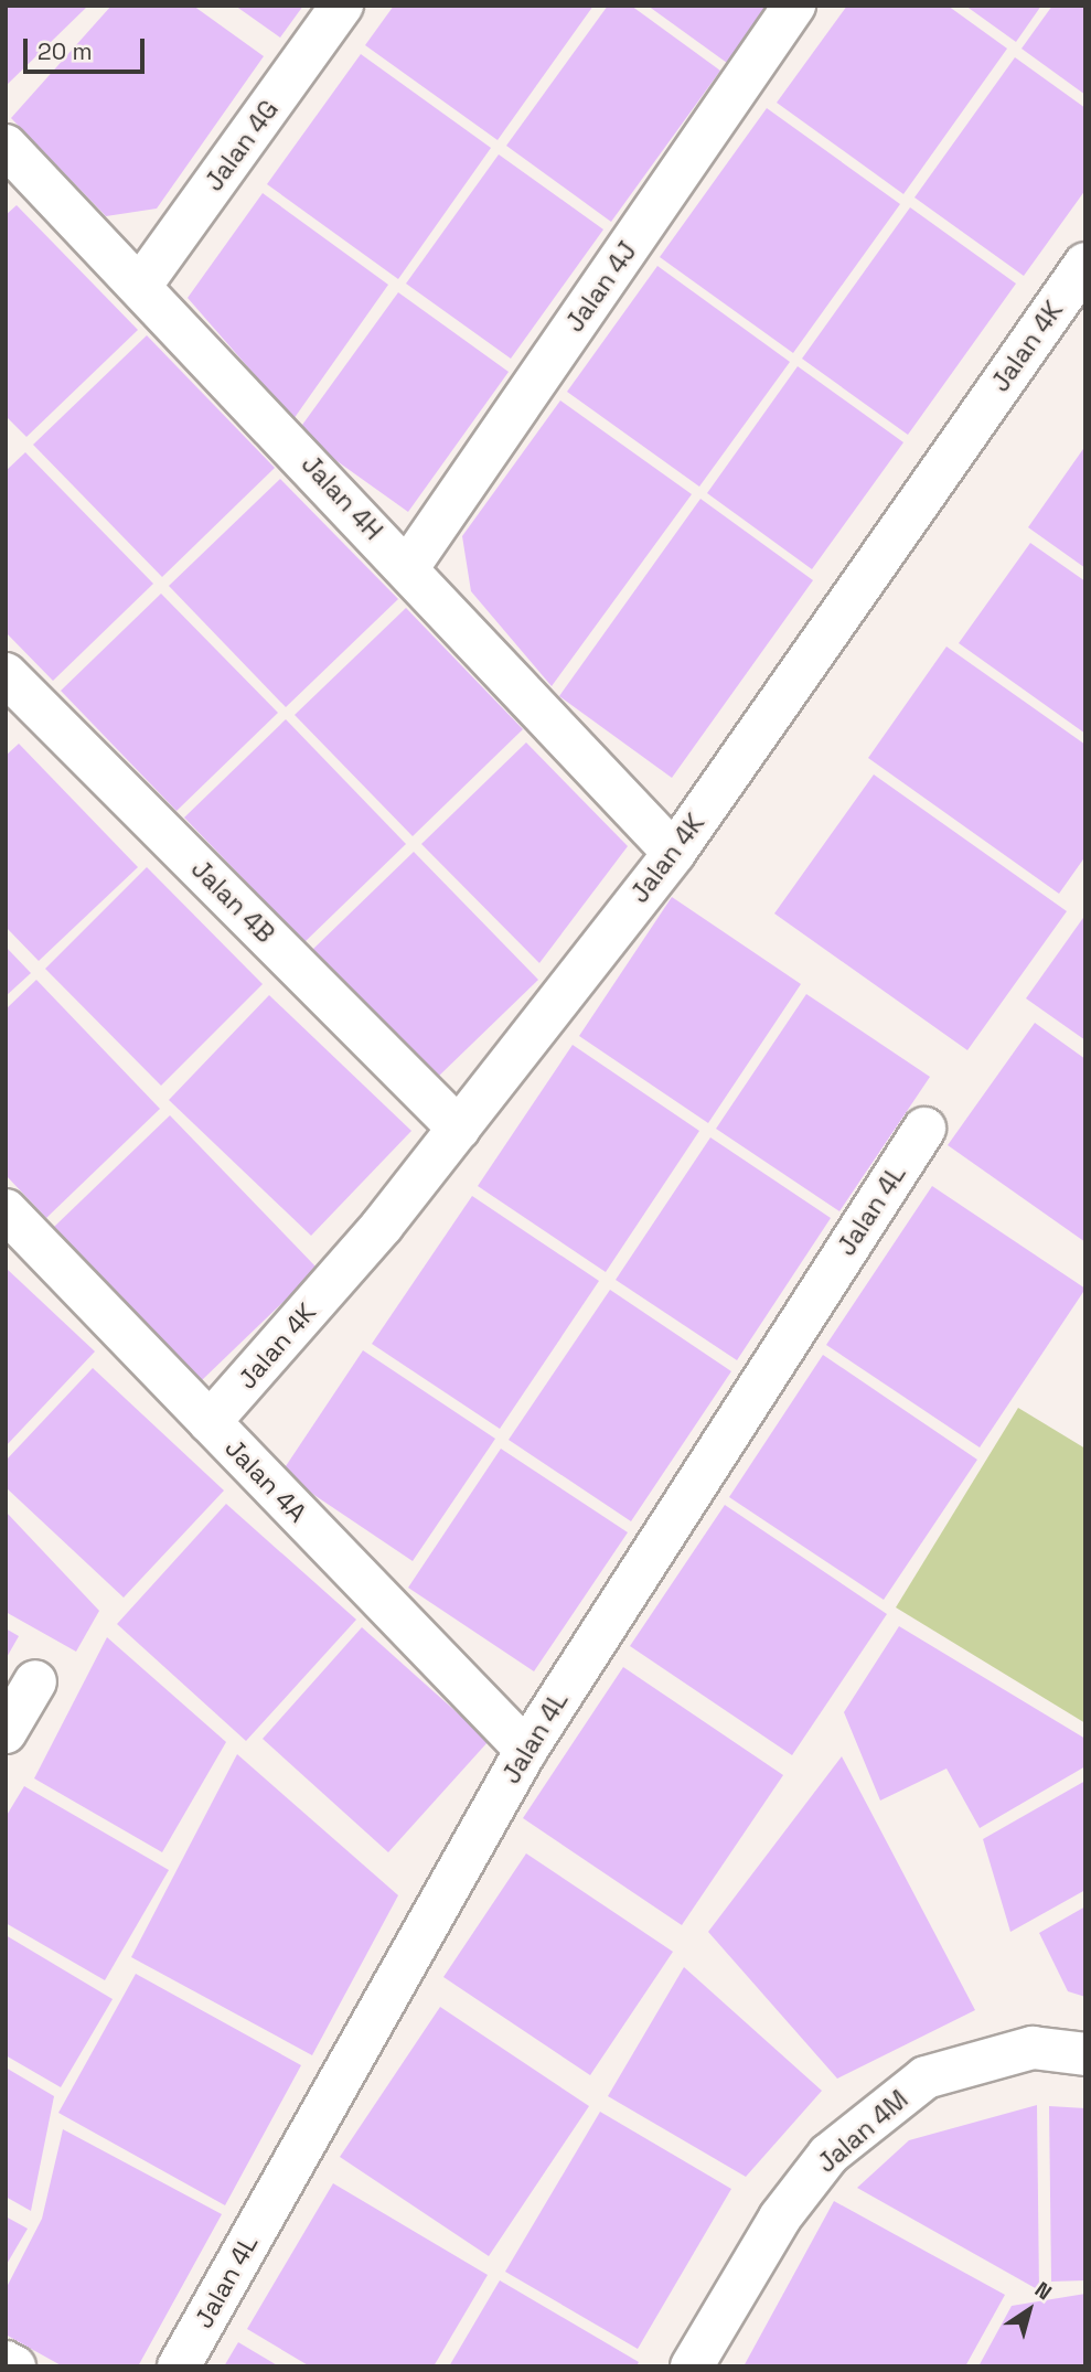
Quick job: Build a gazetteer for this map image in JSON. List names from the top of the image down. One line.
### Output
{"streets":{"street":["Jalan 4G","Jalan 4J","Jalan 4K","Jalan 4H","Jalan 4B","Jalan 4L","Jalan 4A","Jalan 4M"]},"crossings":[["Jalan 4G","Jalan 4H"],["Jalan 4J","Jalan 4H"],["Jalan 4K","Jalan 4H"],["Jalan 4K","Jalan 4B"],["Jalan 4K","Jalan 4A"],["Jalan 4L","Jalan 4A"]],"scale_bar":"20 m","north":"top right"}
